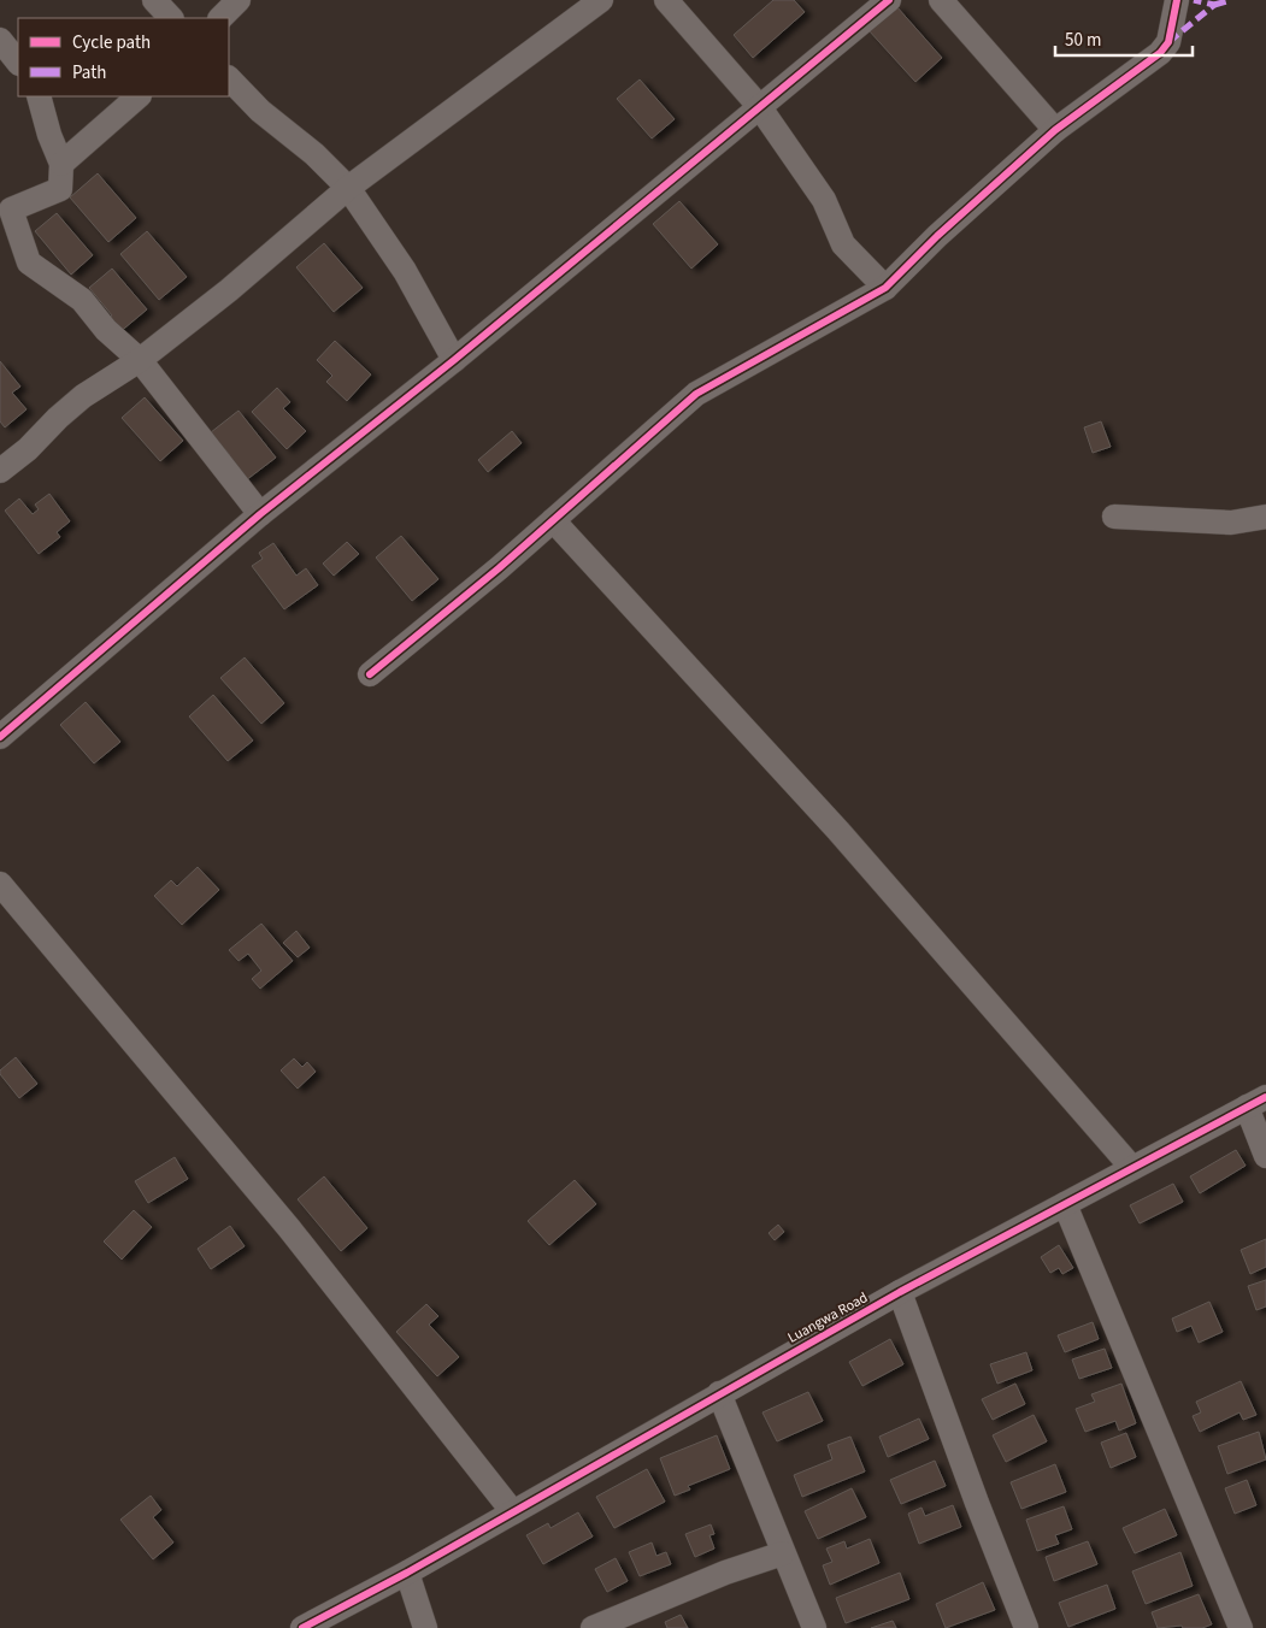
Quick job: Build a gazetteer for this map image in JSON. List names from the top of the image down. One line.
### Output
{"streets":{"street":["Luangwa Road"]},"legend":["Cycle path","Path"],"scale_bar":"50 m"}
